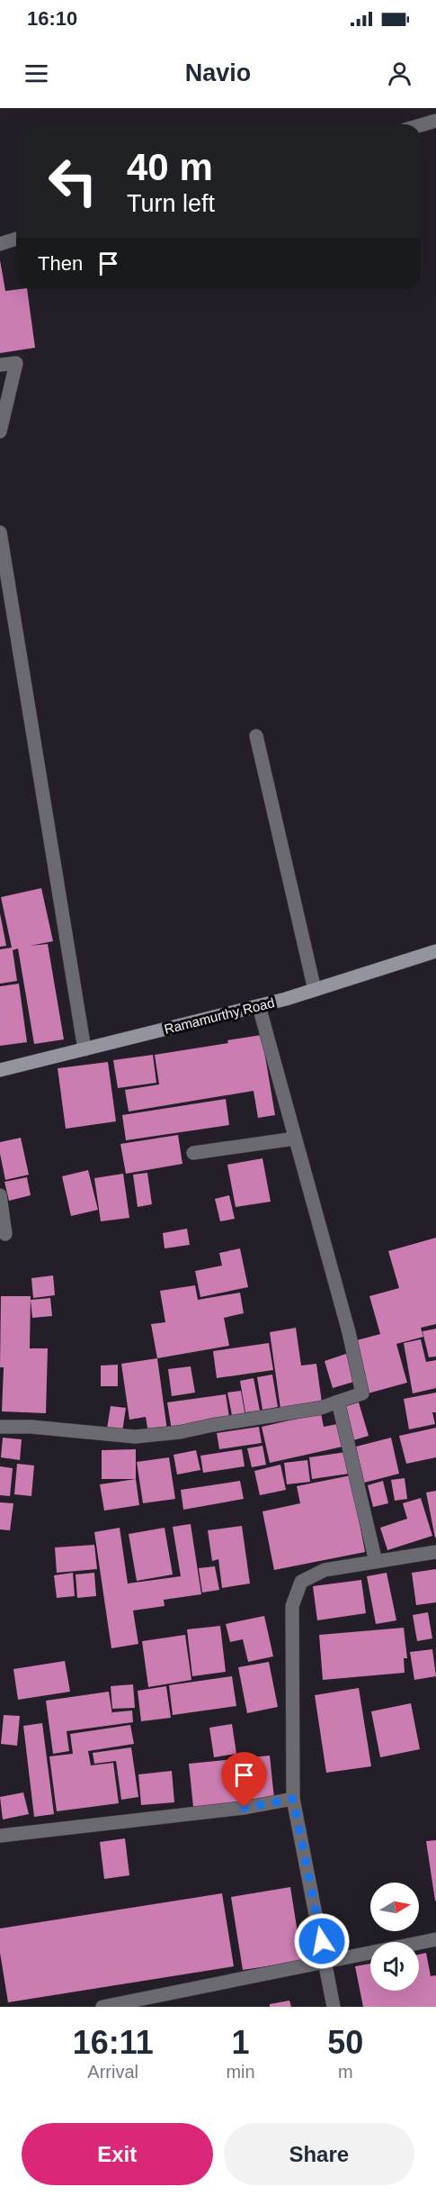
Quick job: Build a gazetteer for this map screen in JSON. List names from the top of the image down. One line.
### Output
{"streets":{"street":["Ramamurthy Road"]},"north":"right","page":{"status":"16:10","header":"Navio","turn":["40 m","Turn left"],"then":"Then","eta":["16:11","Arrival","1","min","50","m"],"buttons":["Exit","Share"]}}
